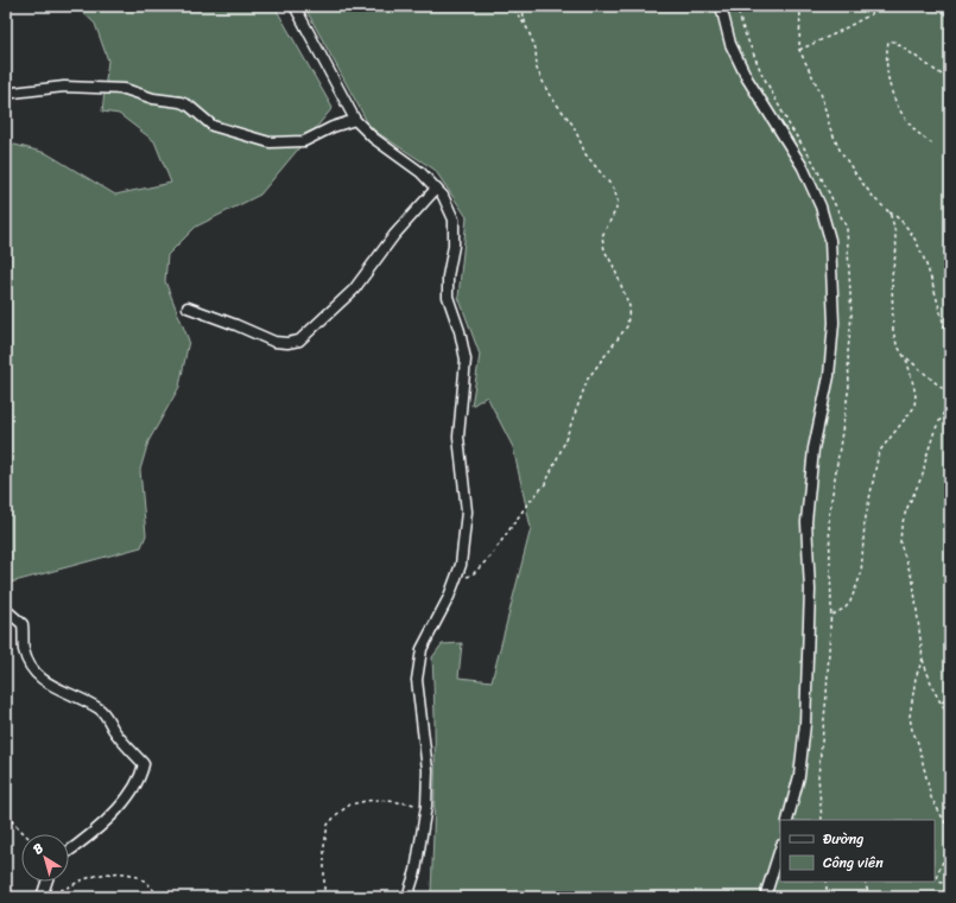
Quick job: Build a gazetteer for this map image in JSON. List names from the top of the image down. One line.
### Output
{"legend":["Đường","Công viên"],"north":"top left"}
